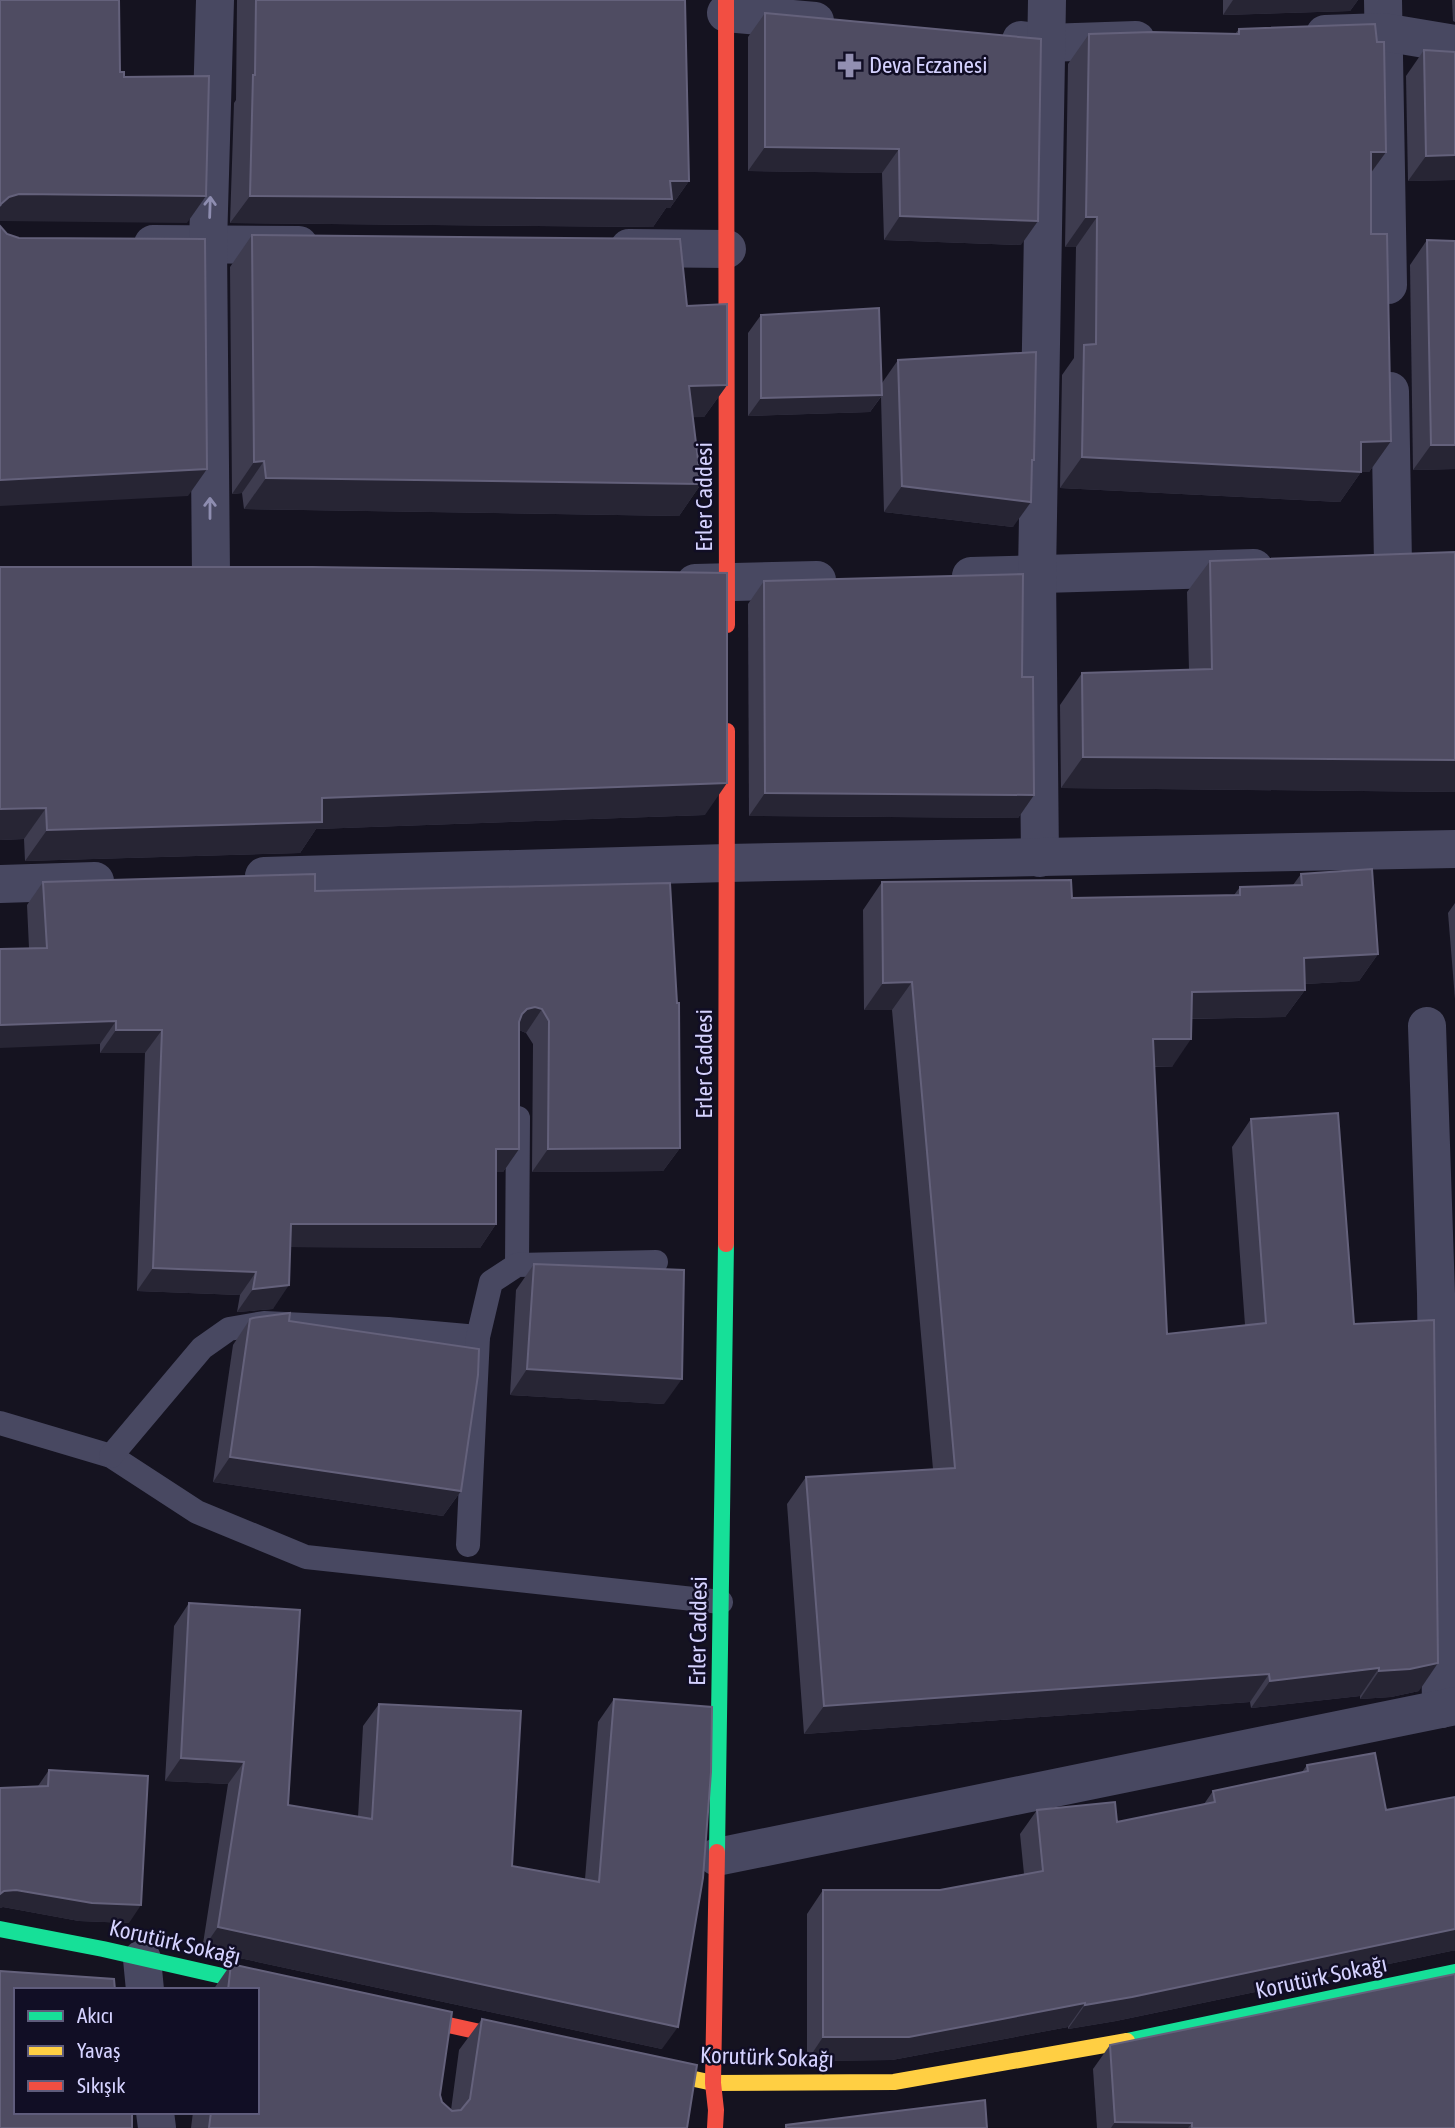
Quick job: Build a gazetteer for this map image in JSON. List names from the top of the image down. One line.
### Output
{"streets":{"street":["Erler Caddesi","Korutürk Sokağı"]},"crossings":[["Erler Caddesi","Korutürk Sokağı"]],"places":{"pharmacy":["Deva Eczanesi"]},"legend":["Akıcı","Yavaş","Sıkışık"]}
